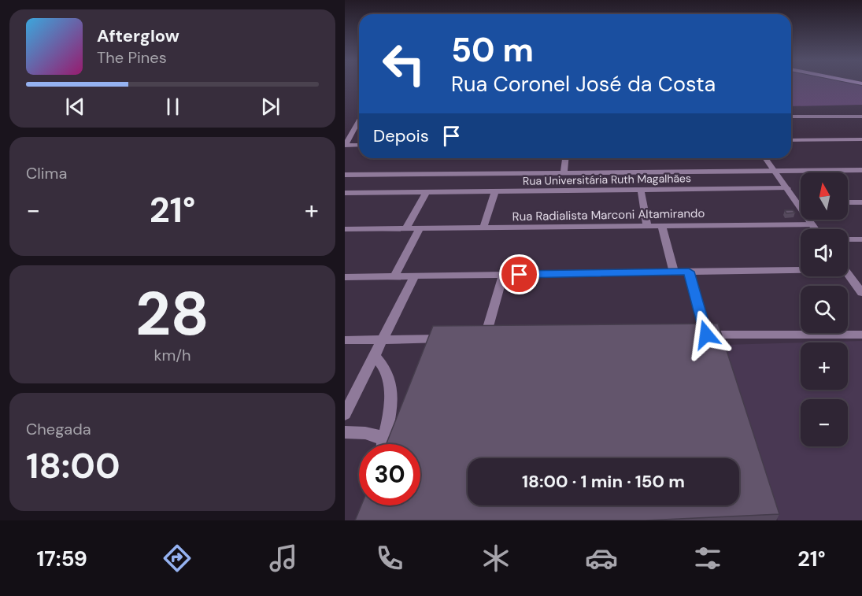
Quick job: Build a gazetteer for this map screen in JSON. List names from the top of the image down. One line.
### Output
{"streets":{"street":["Rua Universitária Ruth Magalhães","Rua Radialista Marconi Altamirando"]},"north":"top","page":{"turn":["50 m","Rua Coronel José da Costa"],"song":["Afterglow","The Pines"],"then":"Depois","tile":["Clima",["28","km/h"],["Chegada","18:00"]],"map_buttons":["+","−"],"heat":["−","21°","+"],"limit":"30","trip":"18:00 · 1 min · 150 m","tabs":["17:59","21°"]}}
